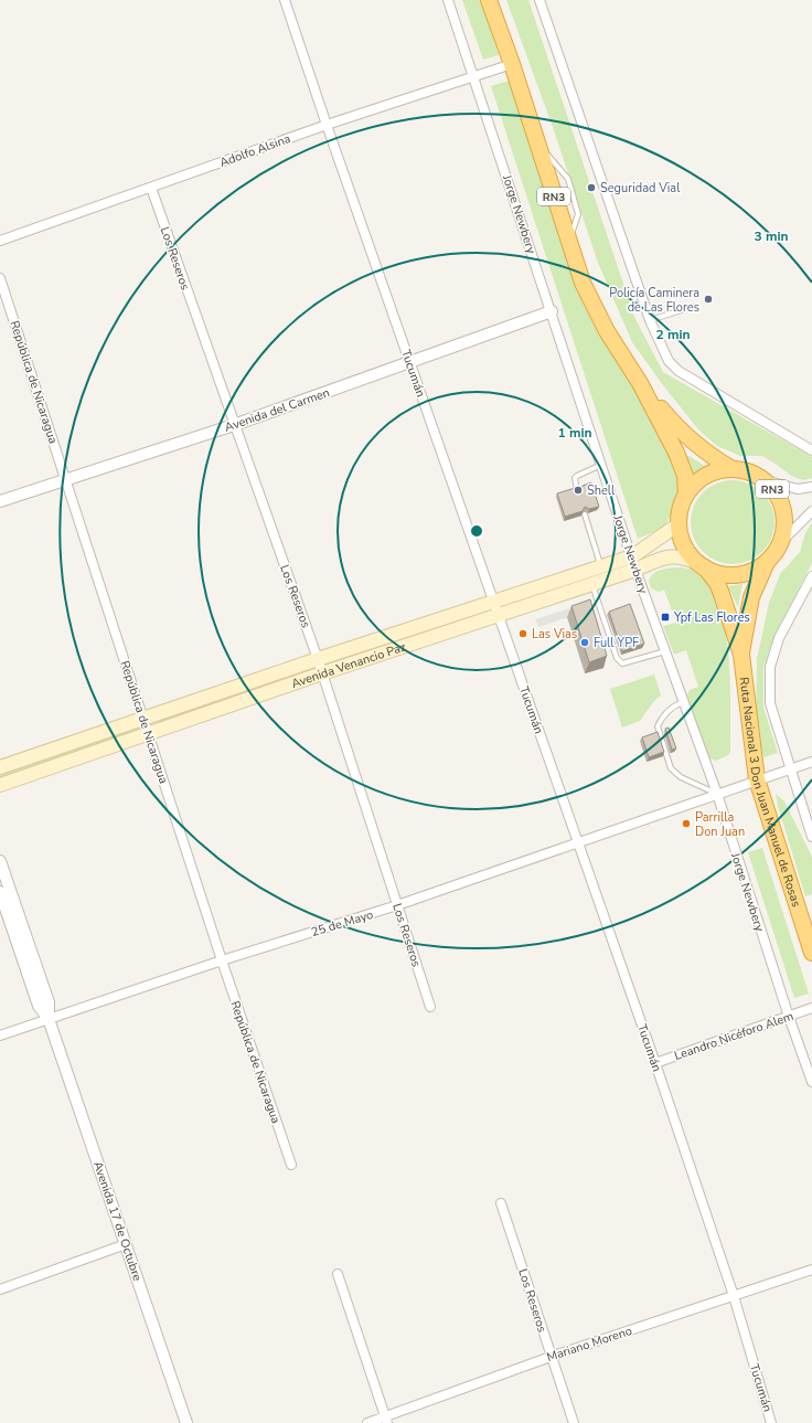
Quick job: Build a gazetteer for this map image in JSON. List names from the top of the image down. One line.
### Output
{"streets":{"highway":["RN3","Ruta Nacional 3 Don Juan Manuel de Rosas"],"main road":["Avenida Venancio Paz"],"street":["Adolfo Alsina","Jorge Newbery","Los Reseros","Tucumán","República de Nicaragua","Avenida del Carmen","25 de Mayo","Leandro Nicéforo Alem","Avenida 17 de Octubre","Mariano Moreno"]},"crossings":[["Adolfo Alsina","RN3"],["Adolfo Alsina","Jorge Newbery"],["Adolfo Alsina","Los Reseros"],["Adolfo Alsina","Tucumán"],["RN3","Avenida Venancio Paz"],["RN3","Ruta Nacional 3 Don Juan Manuel de Rosas"],["Jorge Newbery","Avenida del Carmen"],["Jorge Newbery","Avenida Venancio Paz"],["Jorge Newbery","25 de Mayo"],["Jorge Newbery","Leandro Nicéforo Alem"],["Los Reseros","Avenida del Carmen"],["Los Reseros","Avenida Venancio Paz"],["Los Reseros","25 de Mayo"],["Los Reseros","Mariano Moreno"],["Tucumán","Avenida del Carmen"],["Tucumán","Avenida Venancio Paz"],["Tucumán","25 de Mayo"],["Tucumán","Leandro Nicéforo Alem"],["Tucumán","Mariano Moreno"],["República de Nicaragua","Avenida del Carmen"],["República de Nicaragua","Avenida Venancio Paz"],["República de Nicaragua","25 de Mayo"],["Avenida Venancio Paz","Ruta Nacional 3 Don Juan Manuel de Rosas"],["Ruta Nacional 3 Don Juan Manuel de Rosas","25 de Mayo"],["25 de Mayo","Avenida 17 de Octubre"]],"places":{"other":["Seguridad Vial","Policía Caminera de Las Flores","Shell","Las Vias","Full YPF","Parrilla Don Juan"],"transit":["Ypf Las Flores"]},"rings":["3 min","2 min","1 min"]}
